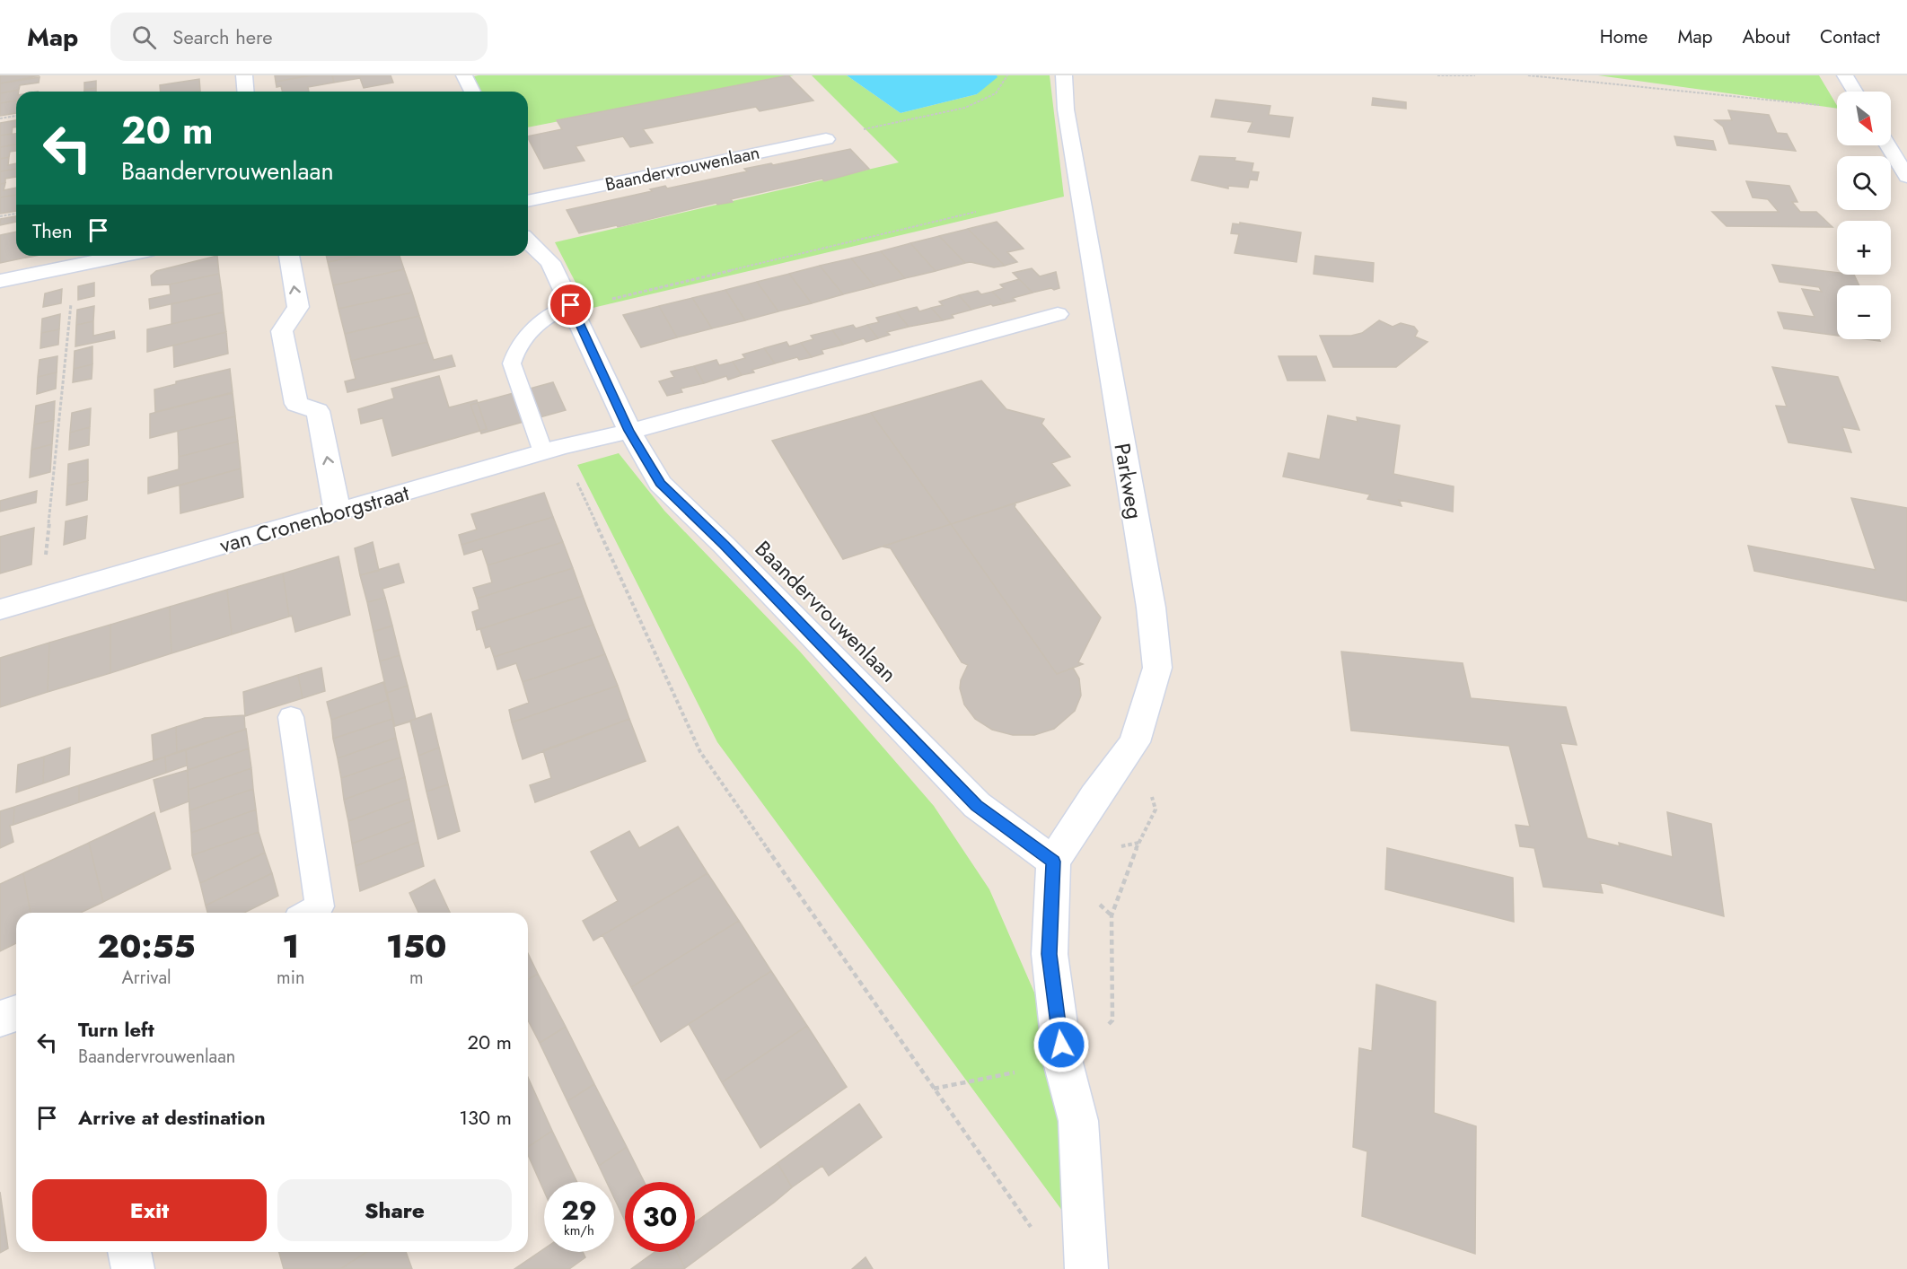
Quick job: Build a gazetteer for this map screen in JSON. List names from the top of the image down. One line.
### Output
{"streets":{"street":["Baandervrouwenlaan","Parkweg","van Cronenborgstraat"]},"crossings":[["Baandervrouwenlaan","Parkweg"],["Baandervrouwenlaan","van Cronenborgstraat"]],"north":"bottom right","page":{"header":"Map","search":"Search here","nav":["Home","Map","About","Contact"],"map_buttons":["+","−"],"turn":["20 m","Baandervrouwenlaan"],"then":"Then","eta":["20:55","Arrival","1","min","150","m"],"list":[{"name":"Turn left","note":"Baandervrouwenlaan","value":"20 m"},{"name":"Arrive at destination","value":"130 m"}],"buttons":["Exit","Share"],"speed":"29 km/h","limit":"30"}}
